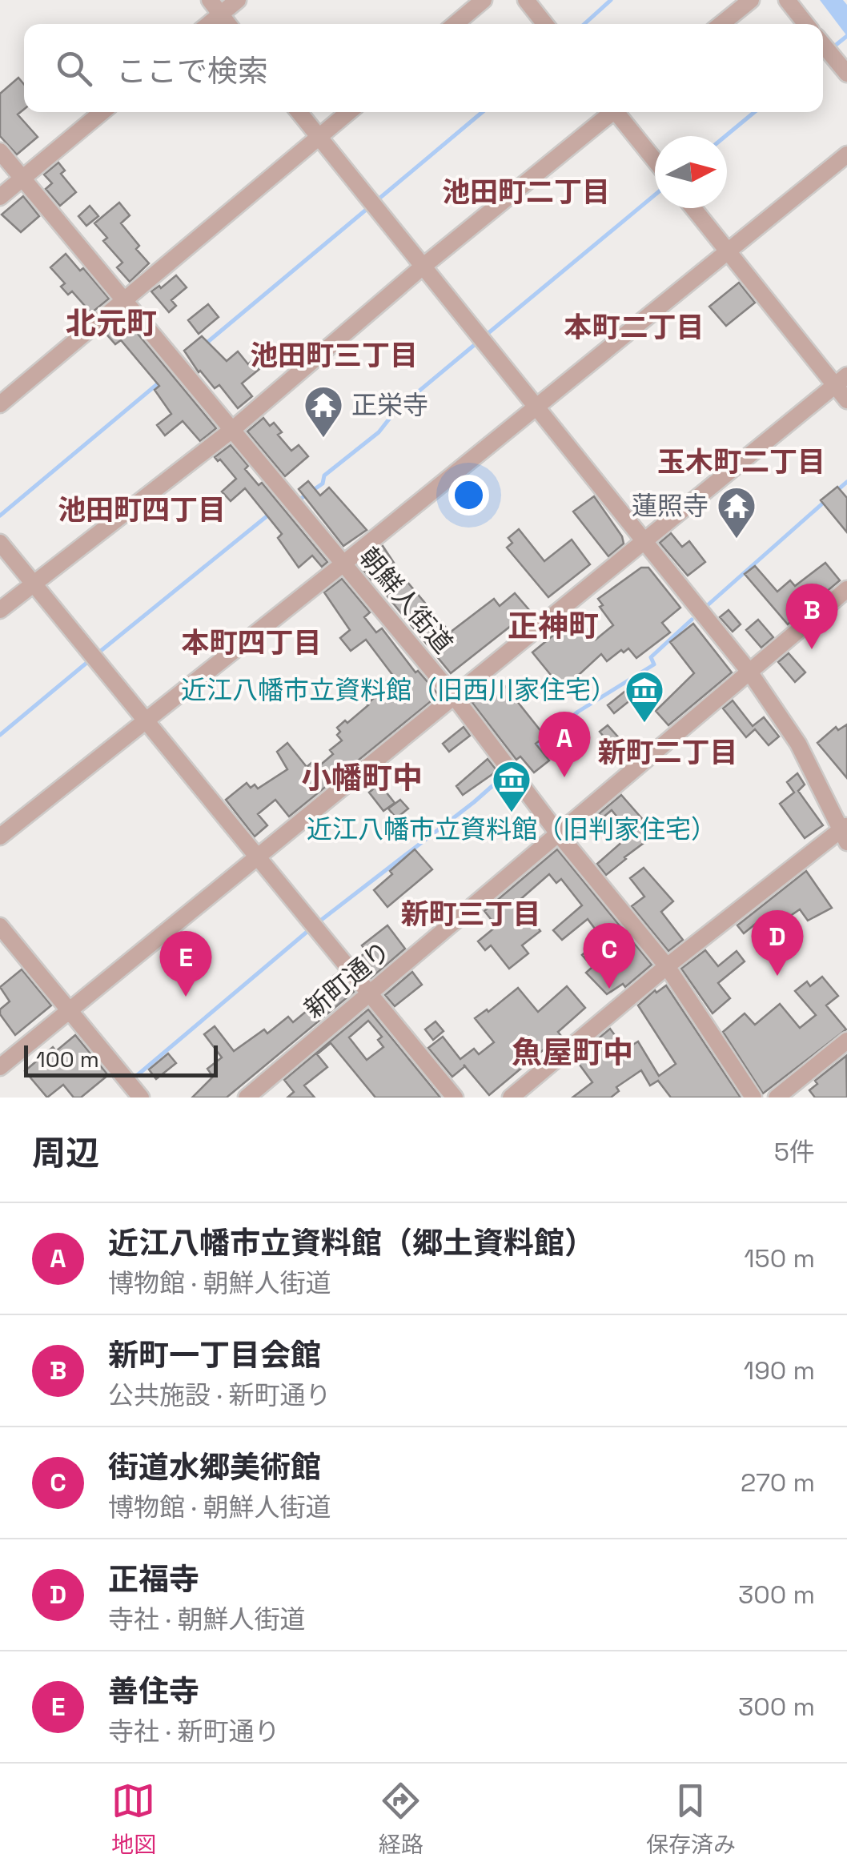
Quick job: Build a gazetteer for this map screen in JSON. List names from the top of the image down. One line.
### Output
{"streets":{"street":["朝鮮人街道","新町通り"]},"crossings":[["朝鮮人街道","新町通り"]],"districts":["池田町二丁目","北元町","本町二丁目","池田町三丁目","玉木町二丁目","池田町四丁目","正神町","本町四丁目","新町二丁目","小幡町中","新町三丁目","魚屋町中"],"places":{"temple":["正栄寺","蓮照寺"],"museum":["近江八幡市立資料館（旧西川家住宅）","近江八幡市立資料館（旧判家住宅）"]},"scale_bar":"100 m","north":"right","page":{"search":"ここで検索","pins":["B","A","D","C","E"],"scale":"100 m","heading":["周辺","5件"],"list":[{"mark":"A","name":"近江八幡市立資料館（郷土資料館）","note":"博物館 · 朝鮮人街道","value":"150 m"},{"mark":"B","name":"新町一丁目会館","note":"公共施設 · 新町通り","value":"190 m"},{"mark":"C","name":"街道水郷美術館","note":"博物館 · 朝鮮人街道","value":"270 m"},{"mark":"D","name":"正福寺","note":"寺社 · 朝鮮人街道","value":"300 m"},{"mark":"E","name":"善住寺","note":"寺社 · 新町通り","value":"300 m"}],"nav":["地図","経路","保存済み"]}}
